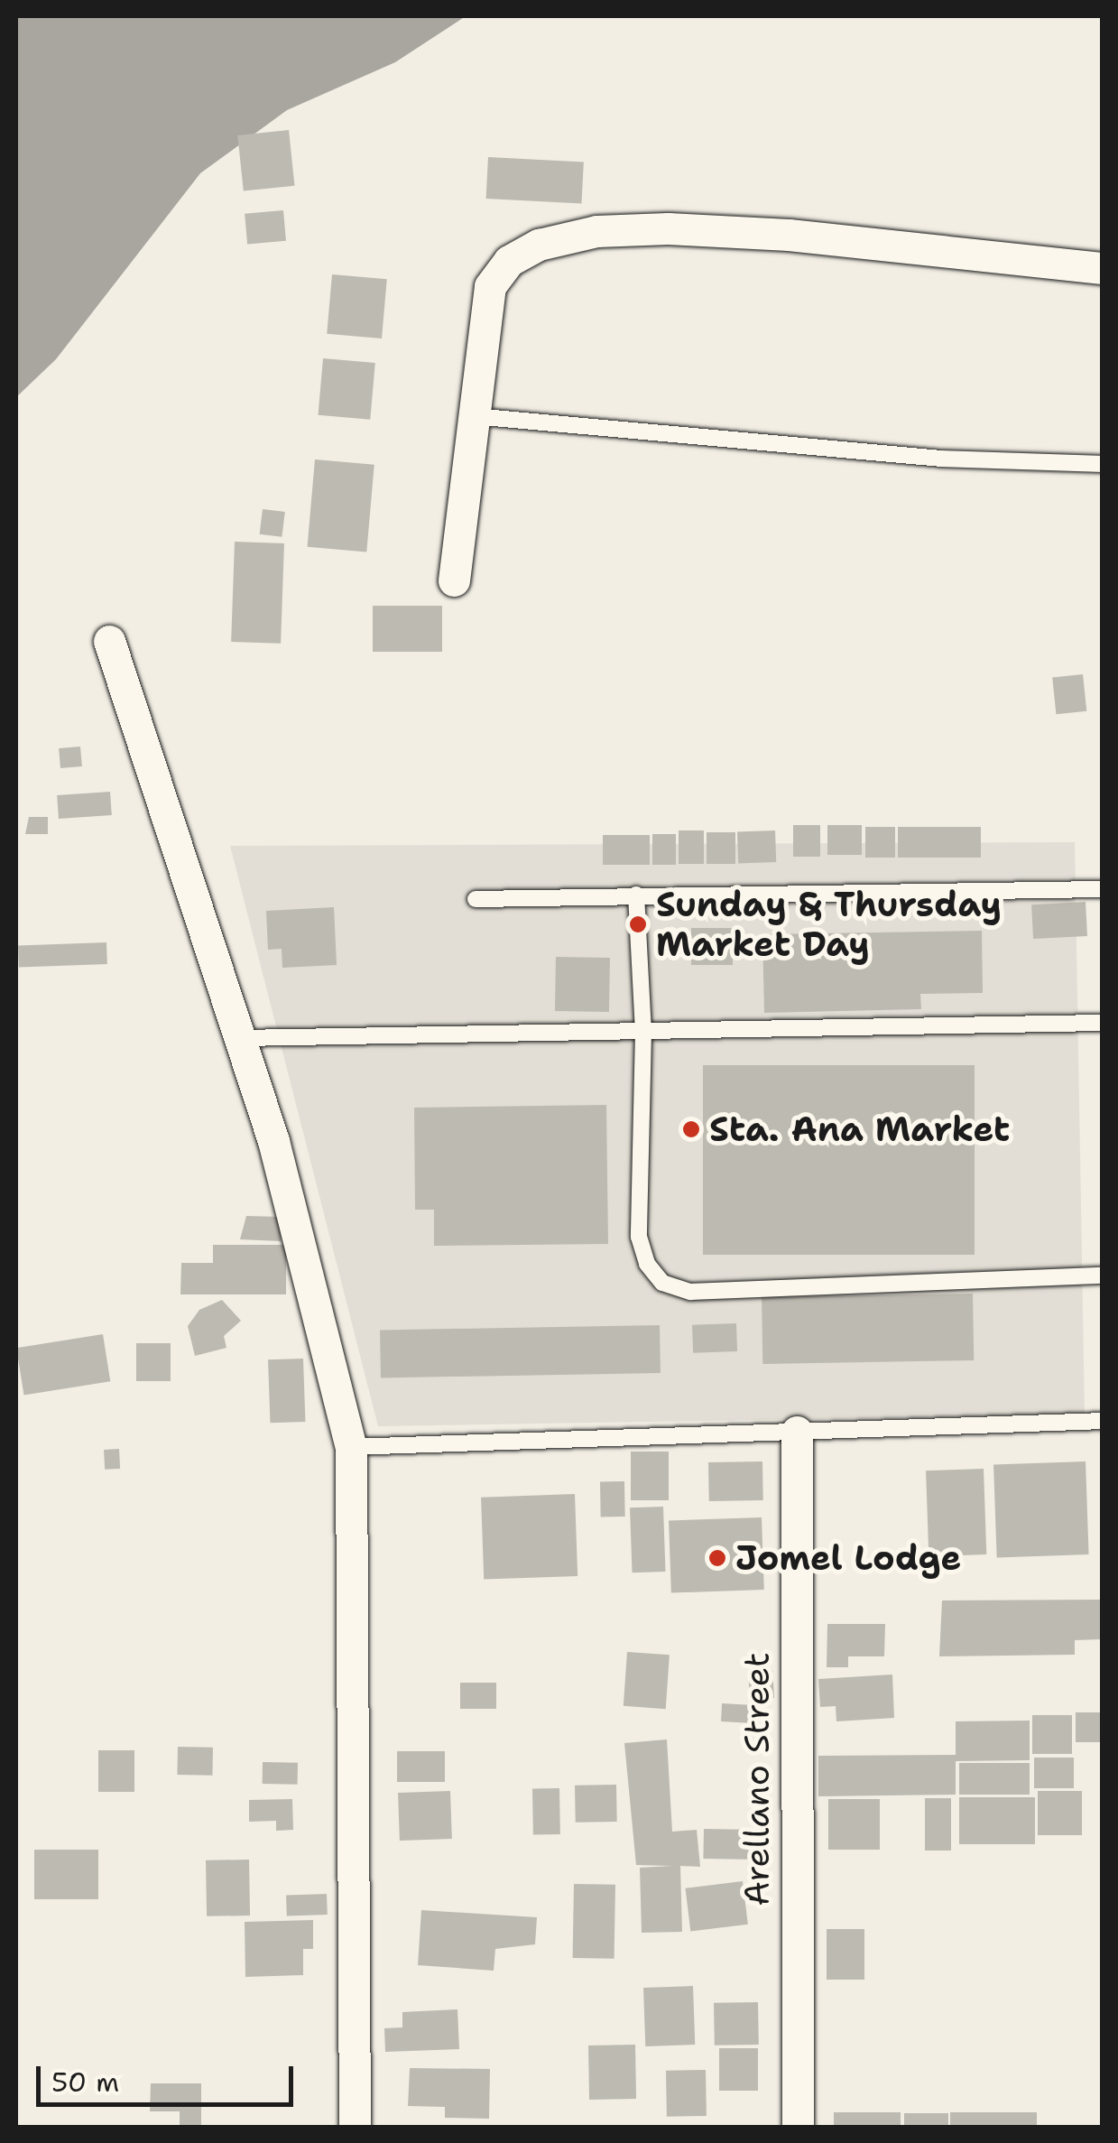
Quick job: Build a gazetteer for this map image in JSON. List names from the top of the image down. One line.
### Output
{"streets":{"street":["Arellano Street"]},"places":["Sunday & Thursday Market Day","Sta. Ana Market","Jomel Lodge"],"scale_bar":"50 m"}
